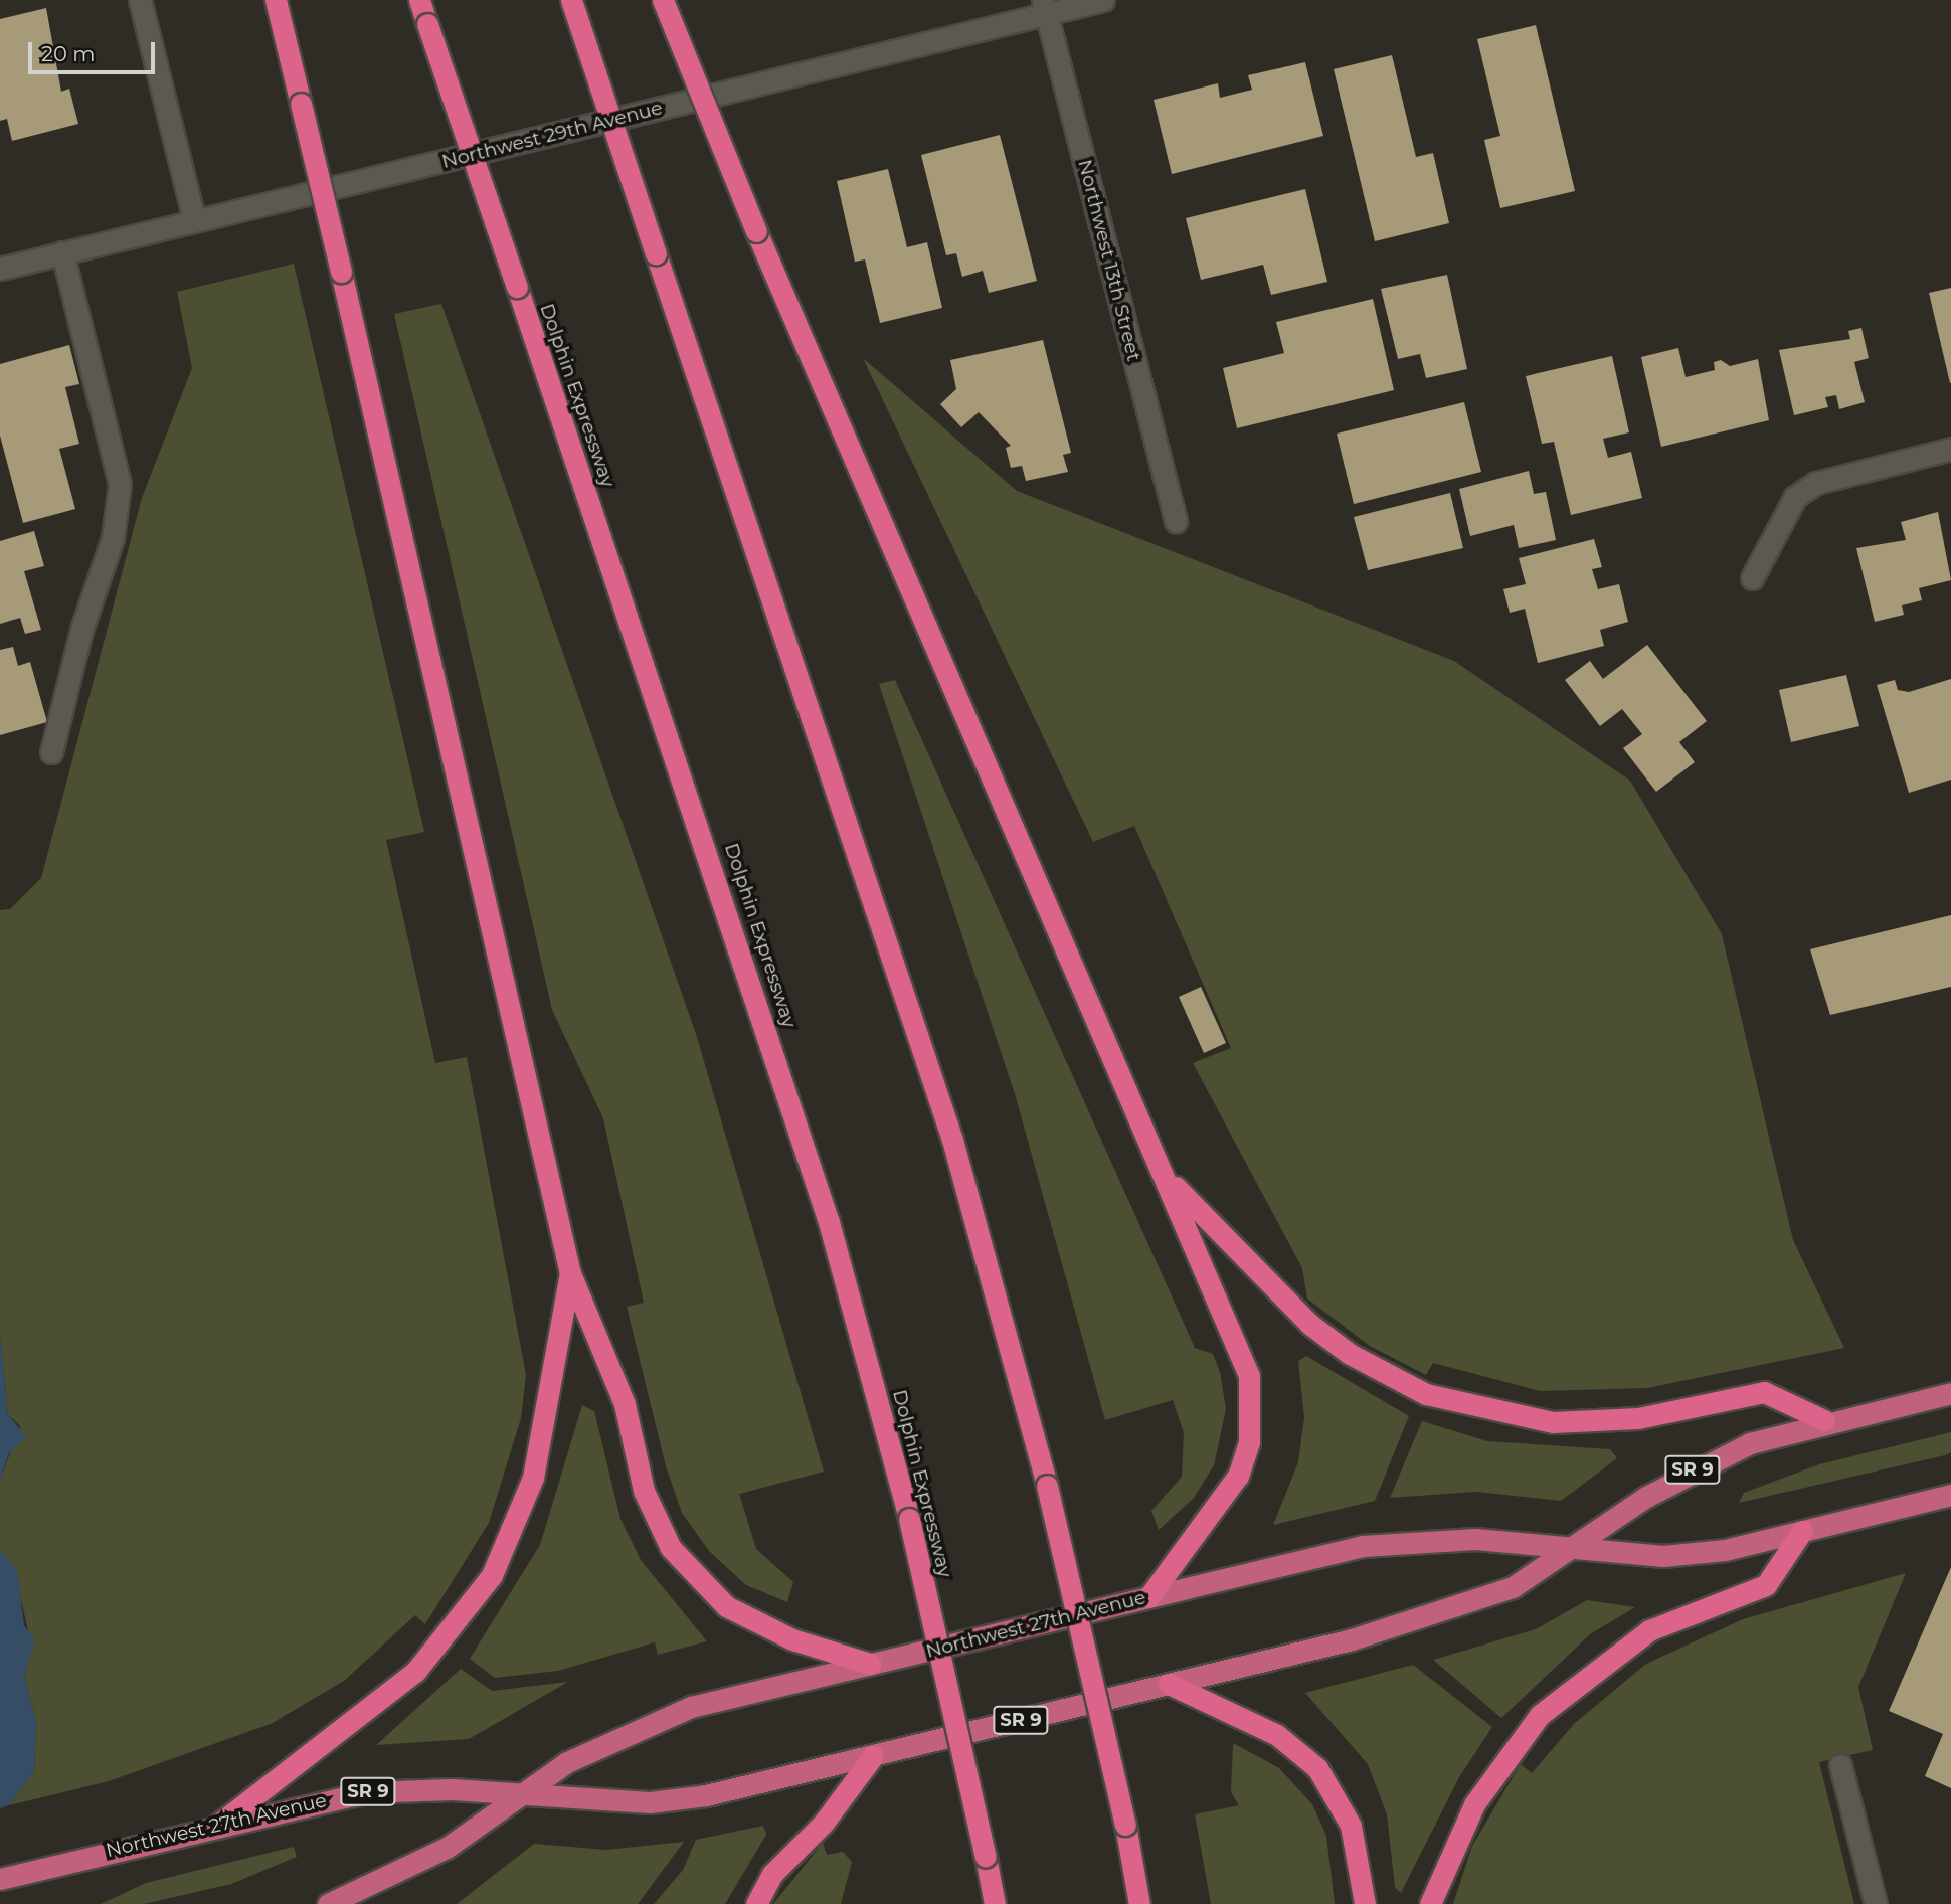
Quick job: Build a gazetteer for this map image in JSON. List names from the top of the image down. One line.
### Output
{"streets":{"highway":["Dolphin Expressway","SR 9","Northwest 27th Avenue"],"street":["Northwest 29th Avenue","Northwest 13th Street"]},"crossings":[["Northwest 29th Avenue","Northwest 13th Street"]],"scale_bar":"20 m"}
